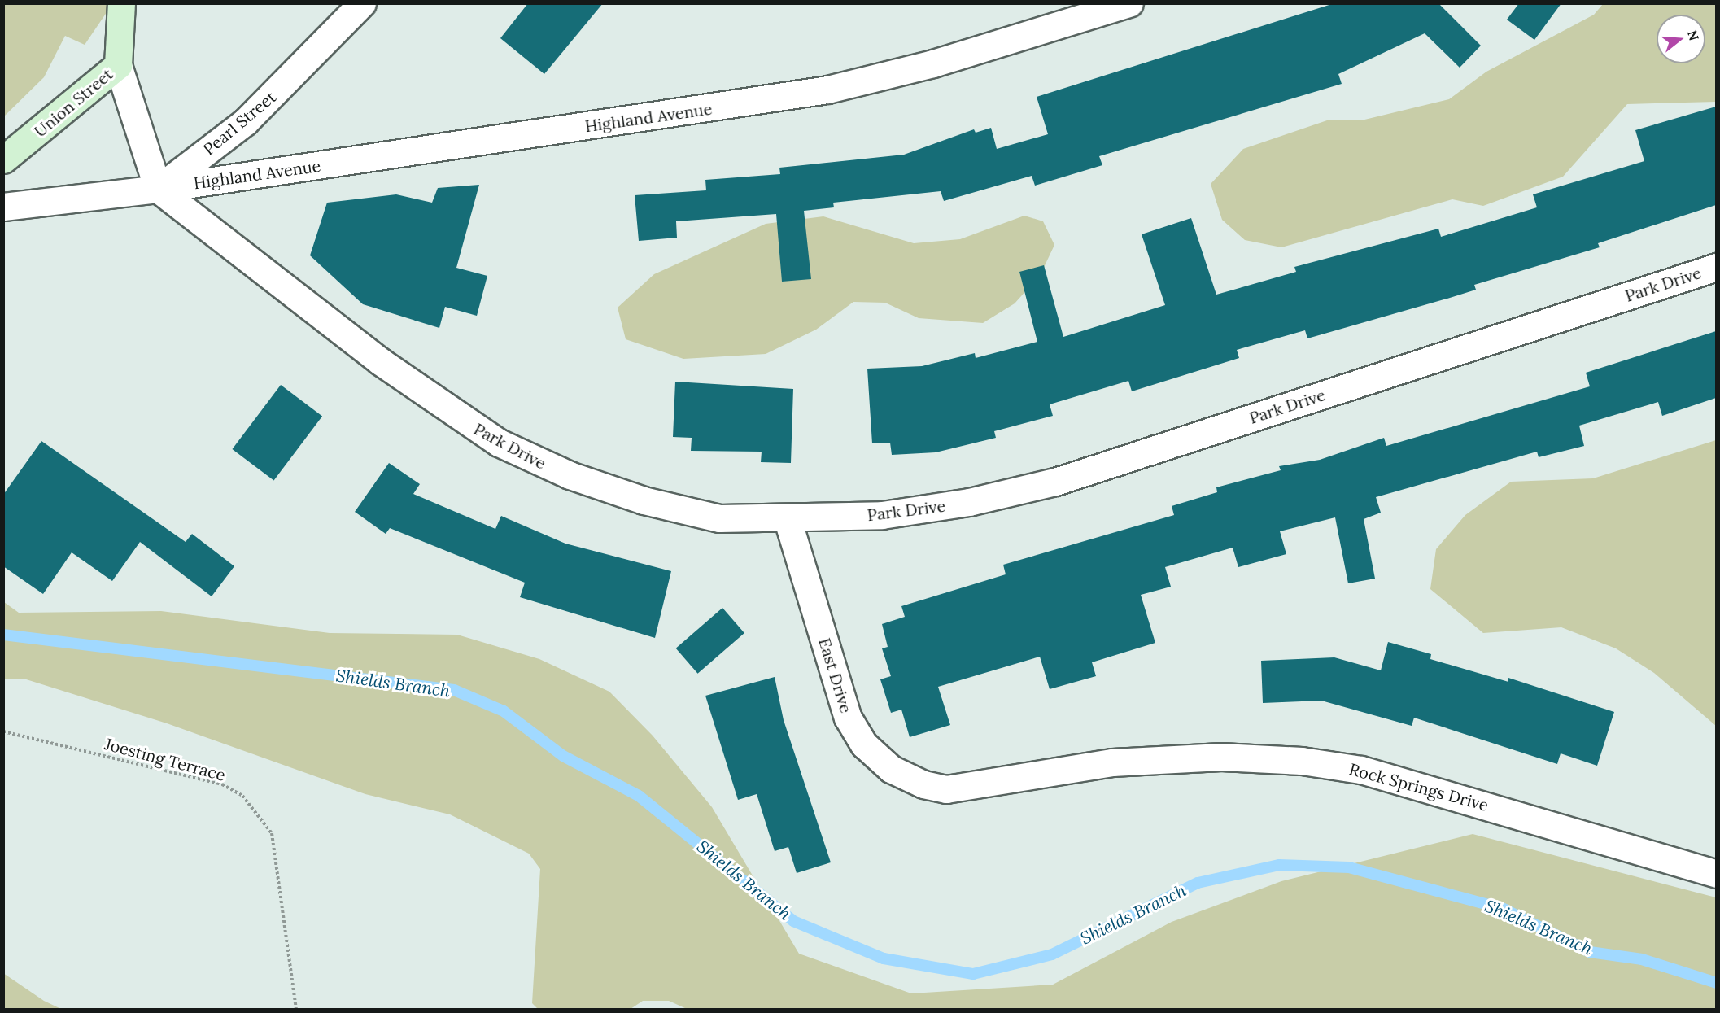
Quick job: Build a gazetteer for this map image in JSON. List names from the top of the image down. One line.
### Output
{"streets":{"street":["Union Street","Highland Avenue","Pearl Street","Park Drive","East Drive","Rock Springs Drive"],"path":["Joesting Terrace"]},"crossings":[["Highland Avenue","Pearl Street"],["Highland Avenue","Park Drive"],["Pearl Street","Park Drive"],["Park Drive","East Drive"],["East Drive","Rock Springs Drive"]],"water":["Shields Branch"],"north":"right"}
